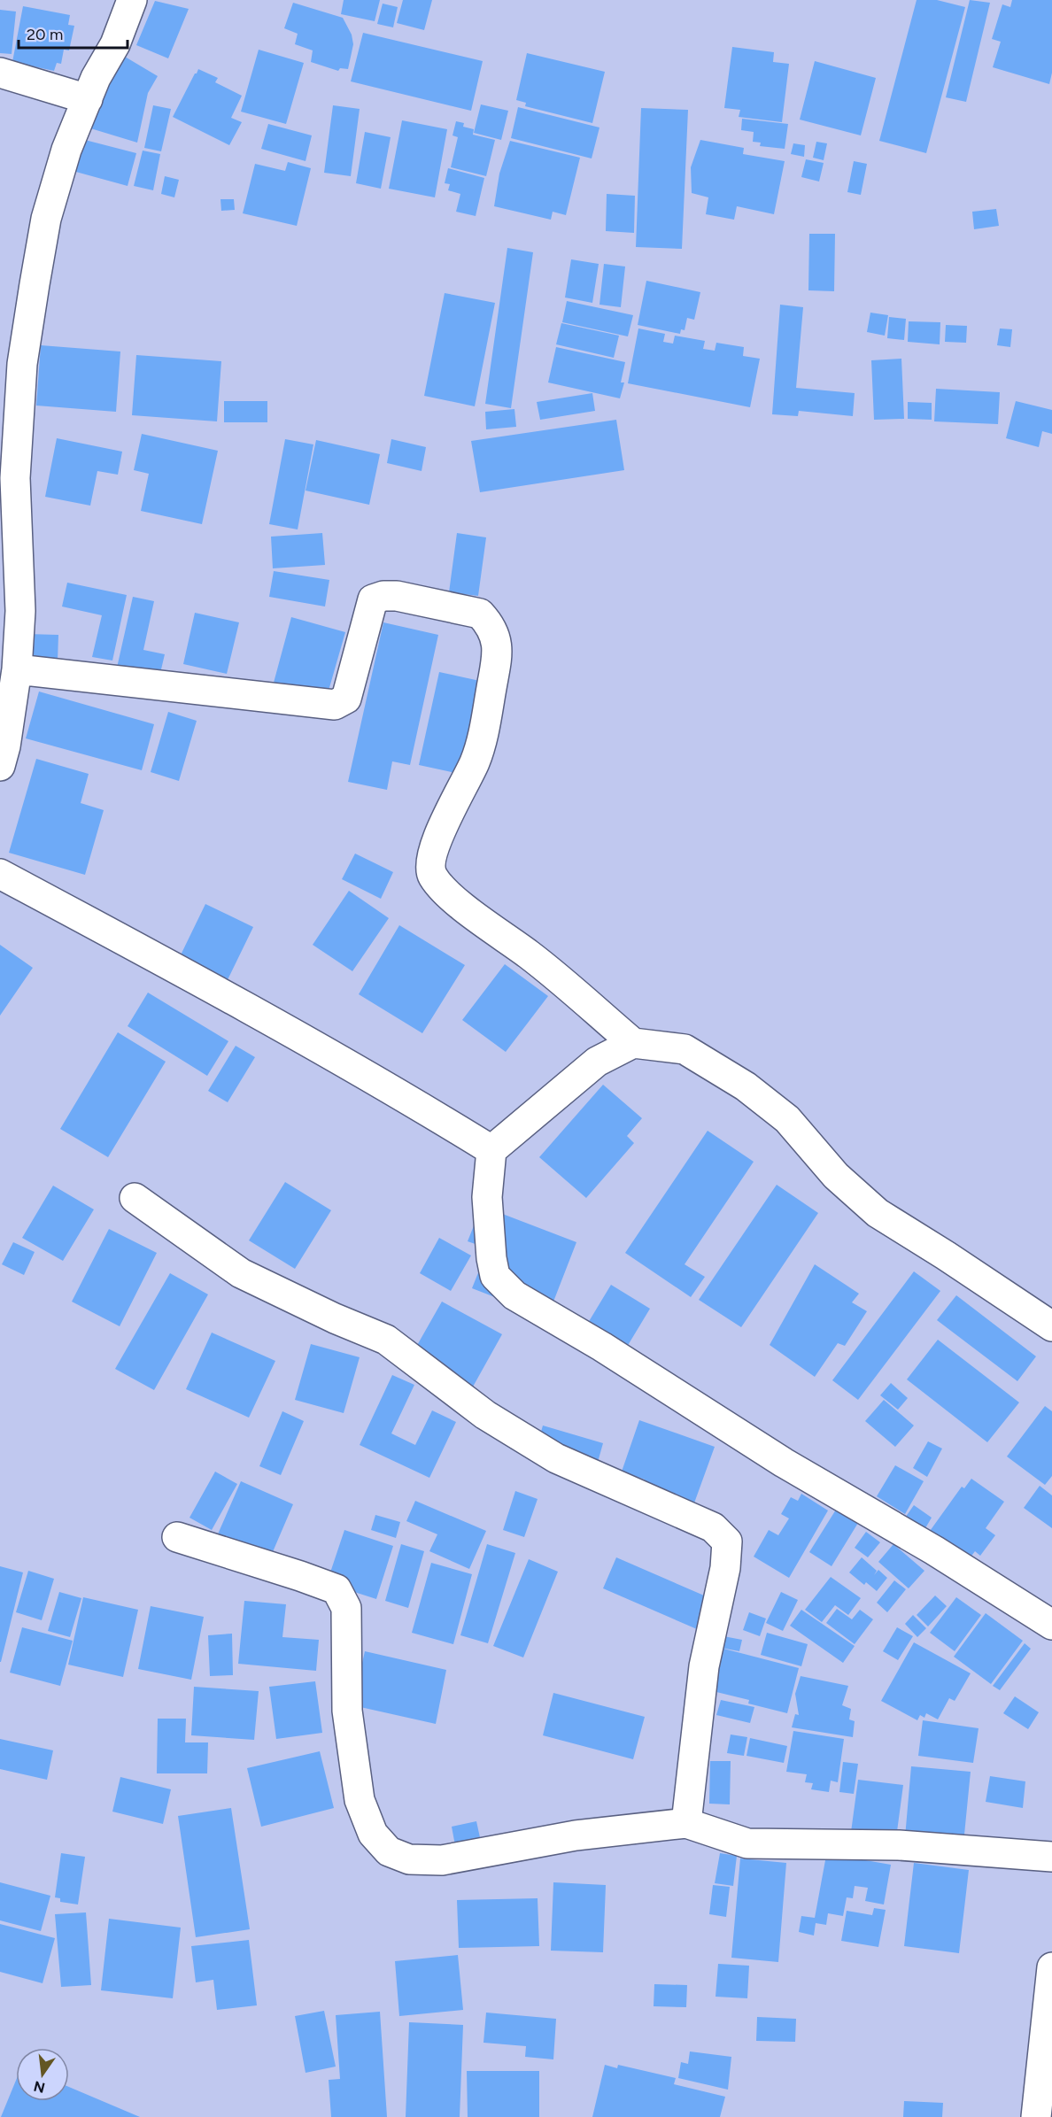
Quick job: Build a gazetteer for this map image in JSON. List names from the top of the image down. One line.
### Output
{"scale_bar":"20 m","north":"bottom"}
